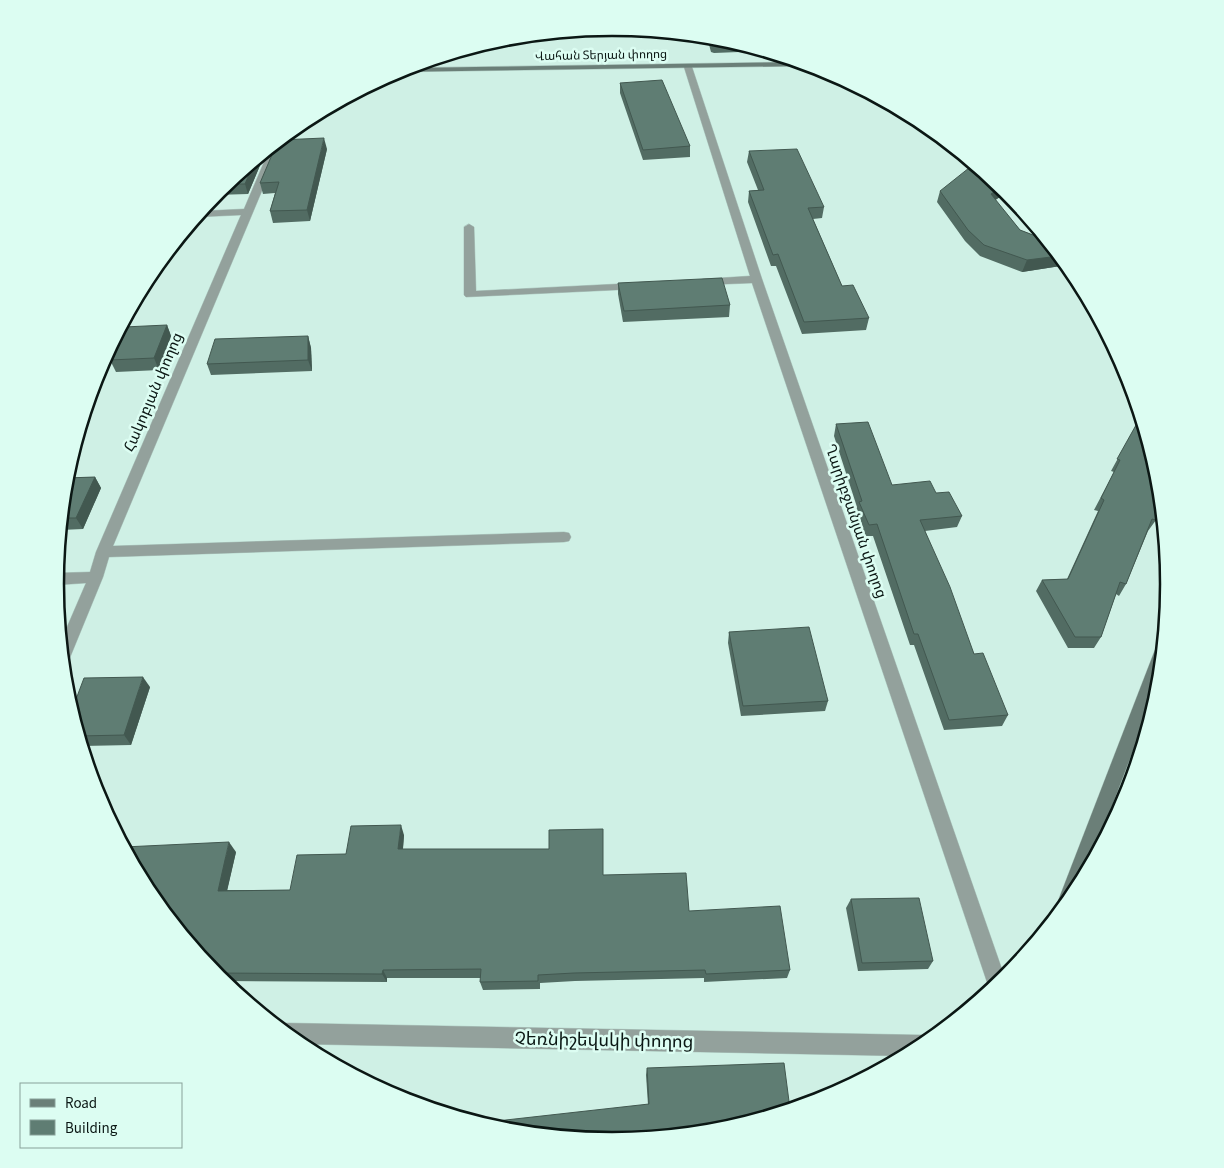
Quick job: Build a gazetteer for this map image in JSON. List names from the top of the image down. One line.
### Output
{"streets":{"street":["Վահան Տերյան փողոց","Հակոբյան փողոց","Ղարիբջանյան փողոց","Չեռնիշեվսկի փողոց"]},"crossings":[["Վահան Տերյան փողոց","Ղարիբջանյան փողոց"]],"legend":["Road","Building"]}
